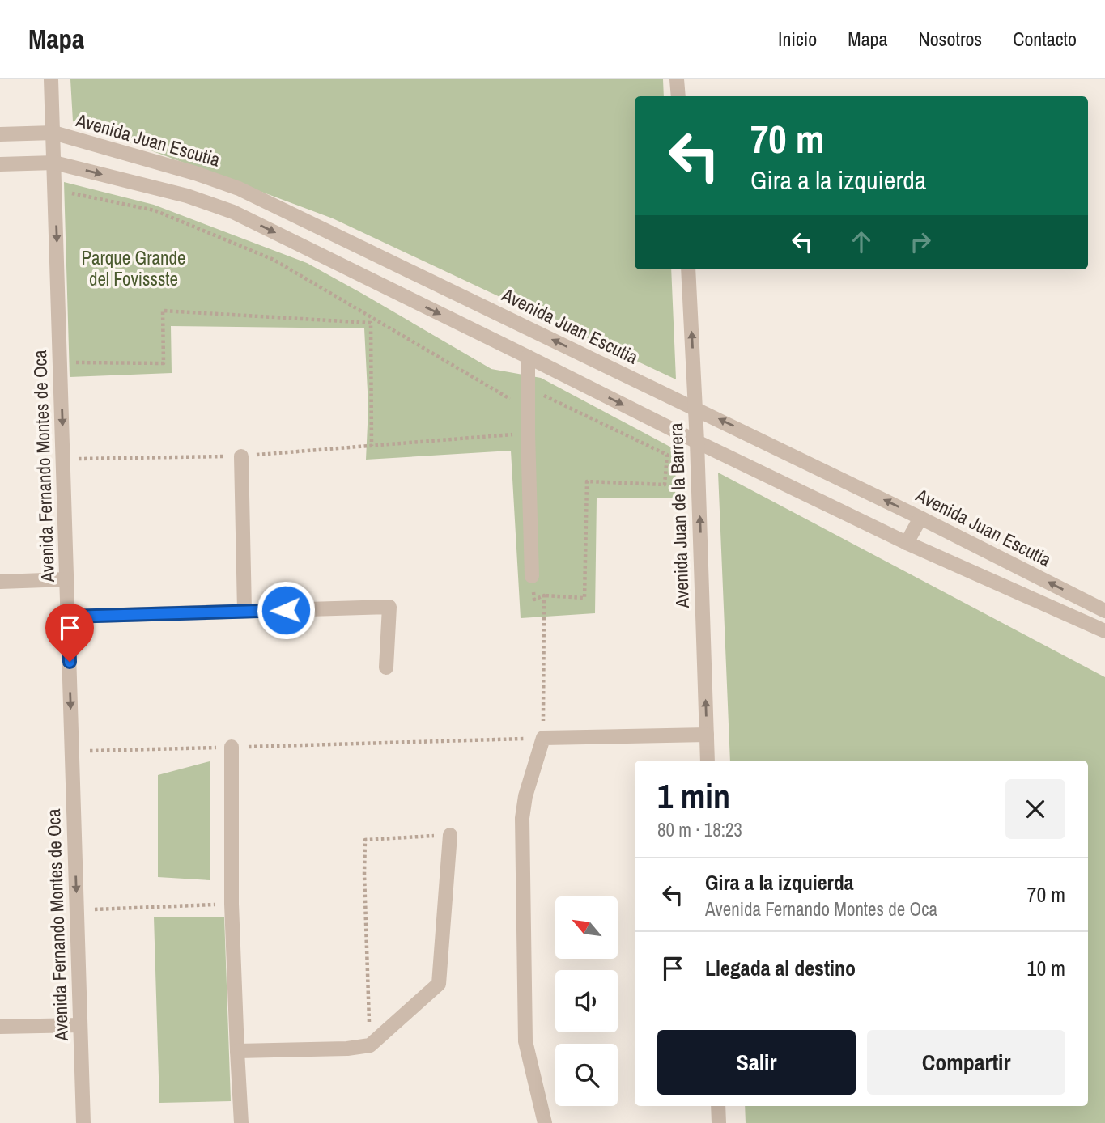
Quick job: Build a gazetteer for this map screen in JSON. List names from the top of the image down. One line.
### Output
{"streets":{"street":["Avenida Juan Escutia","Avenida Fernando Montes de Oca","Avenida Juan de la Barrera"]},"crossings":[["Avenida Juan Escutia","Avenida Fernando Montes de Oca"],["Avenida Juan Escutia","Avenida Juan de la Barrera"]],"one_way":["Avenida Fernando Montes de Oca","Avenida Juan de la Barrera"],"parks":["Parque Grande del Fovissste"],"north":"top left","page":{"header":"Mapa","nav":["Inicio","Mapa","Nosotros","Contacto"],"turn":["70 m","Gira a la izquierda"],"heading":["1 min","80 m · 18:23"],"list":[{"name":"Gira a la izquierda","note":"Avenida Fernando Montes de Oca","value":"70 m"},{"name":"Llegada al destino","value":"10 m"}],"buttons":["Salir","Compartir"]}}
